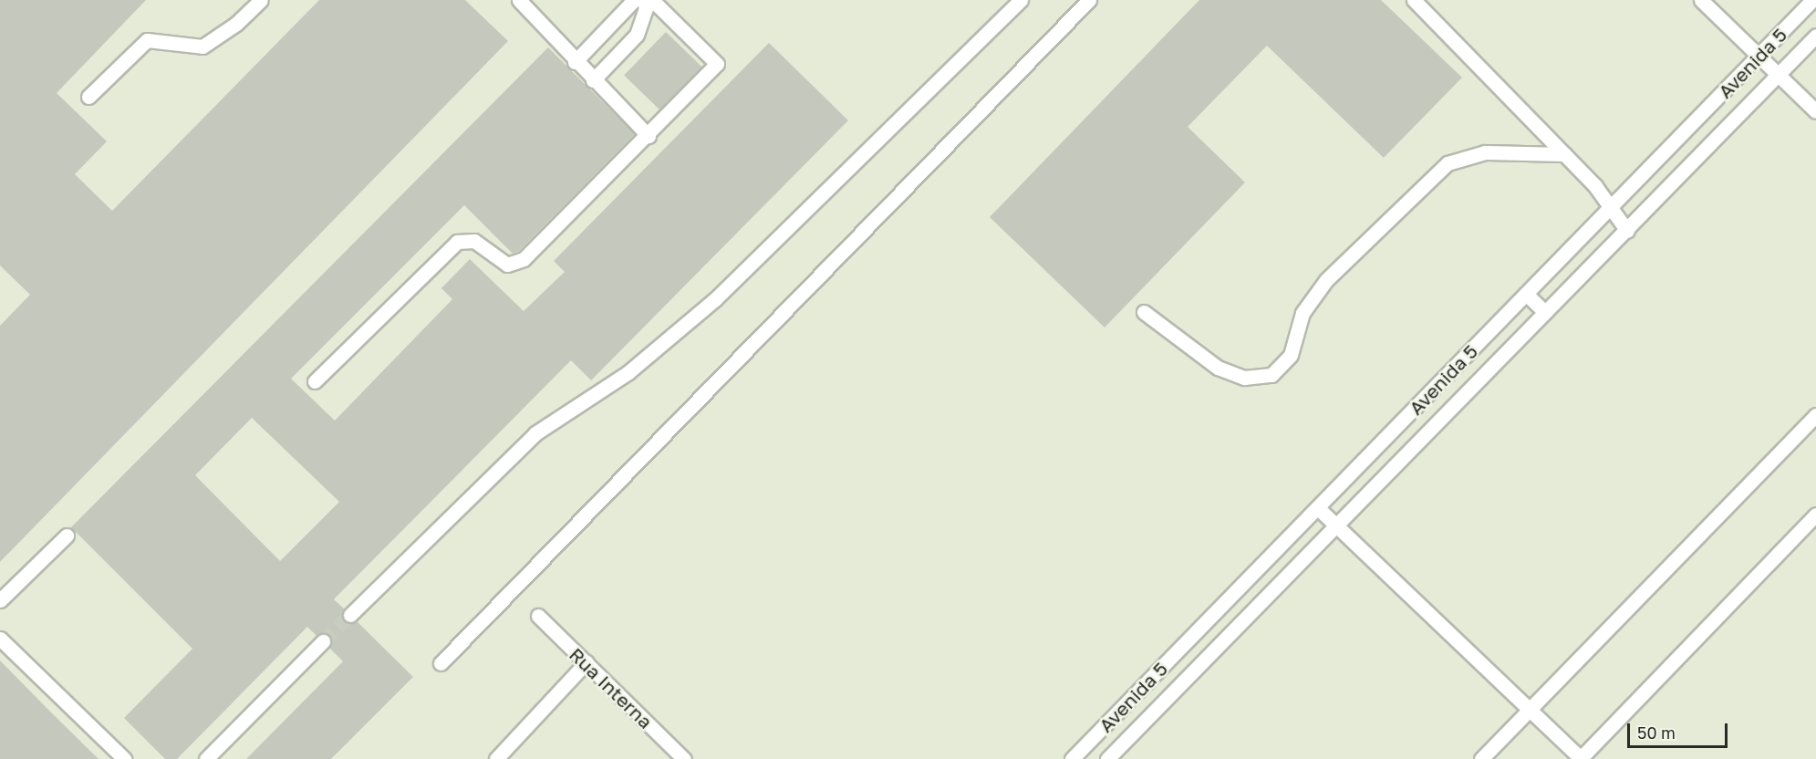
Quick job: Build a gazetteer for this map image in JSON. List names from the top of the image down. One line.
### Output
{"streets":{"lane":["Avenida 5","Rua Interna"]},"scale_bar":"50 m"}
